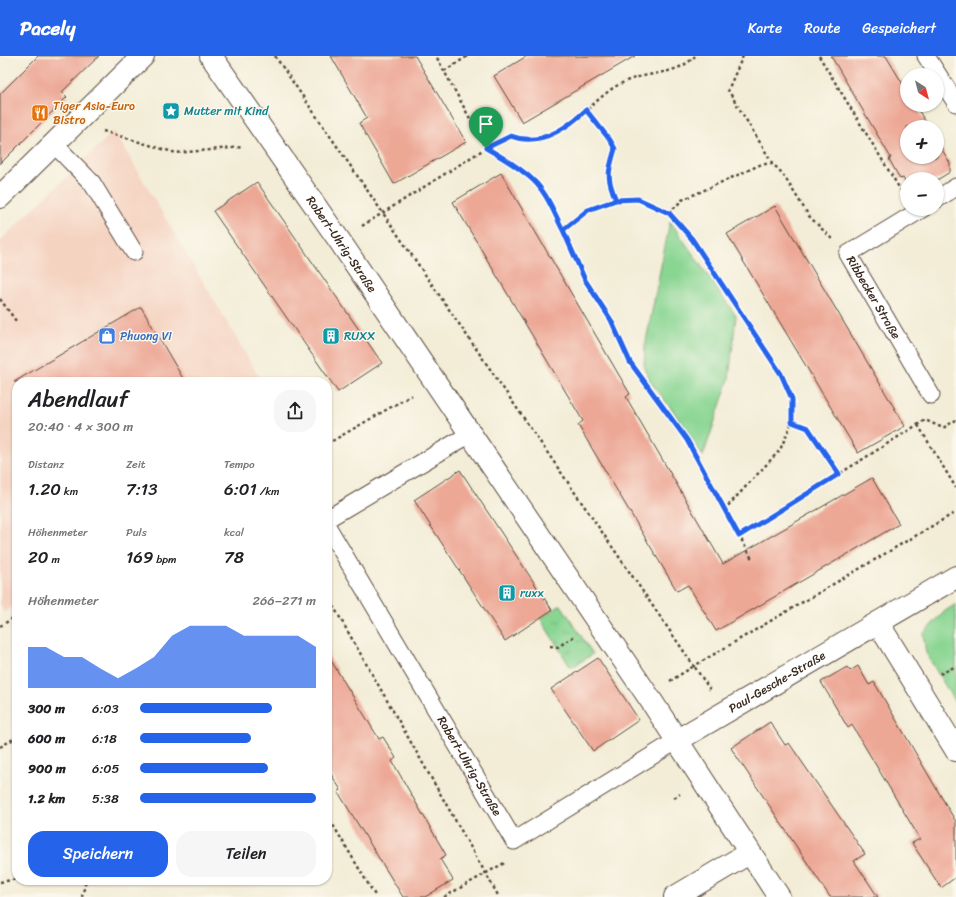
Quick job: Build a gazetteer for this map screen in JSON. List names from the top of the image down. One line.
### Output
{"streets":{"street":["Robert-Uhrig-Straße","Paul-Gesche-Straße"],"lane":["Ribbecker Straße"]},"crossings":[["Robert-Uhrig-Straße","Paul-Gesche-Straße"]],"places":{"place":["Mutter mit Kind"],"restaurant":["Tiger Asia-Euro Bistro"],"shop":["Phuong Vi"],"building":["RUXX","ruxx"]},"north":"bottom right","page":{"header":"Pacely","nav":["Karte","Route","Gespeichert"],"map_buttons":["+","−"],"heading":["Abendlauf","20:40 · 4 × 300 m"],"stats":[["Distanz","1.20 km"],["Zeit","7:13"],["Tempo","6:01 /km"],["Höhenmeter","20 m"],["Puls","169 bpm"],["kcal","78"]],"chart":["Höhenmeter","266–271 m"],"list":[{"name":"300 m","note":"6:03"},{"name":"600 m","note":"6:18"},{"name":"900 m","note":"6:05"},{"name":"1.2 km","note":"5:38"}],"buttons":["Speichern","Teilen"]}}
